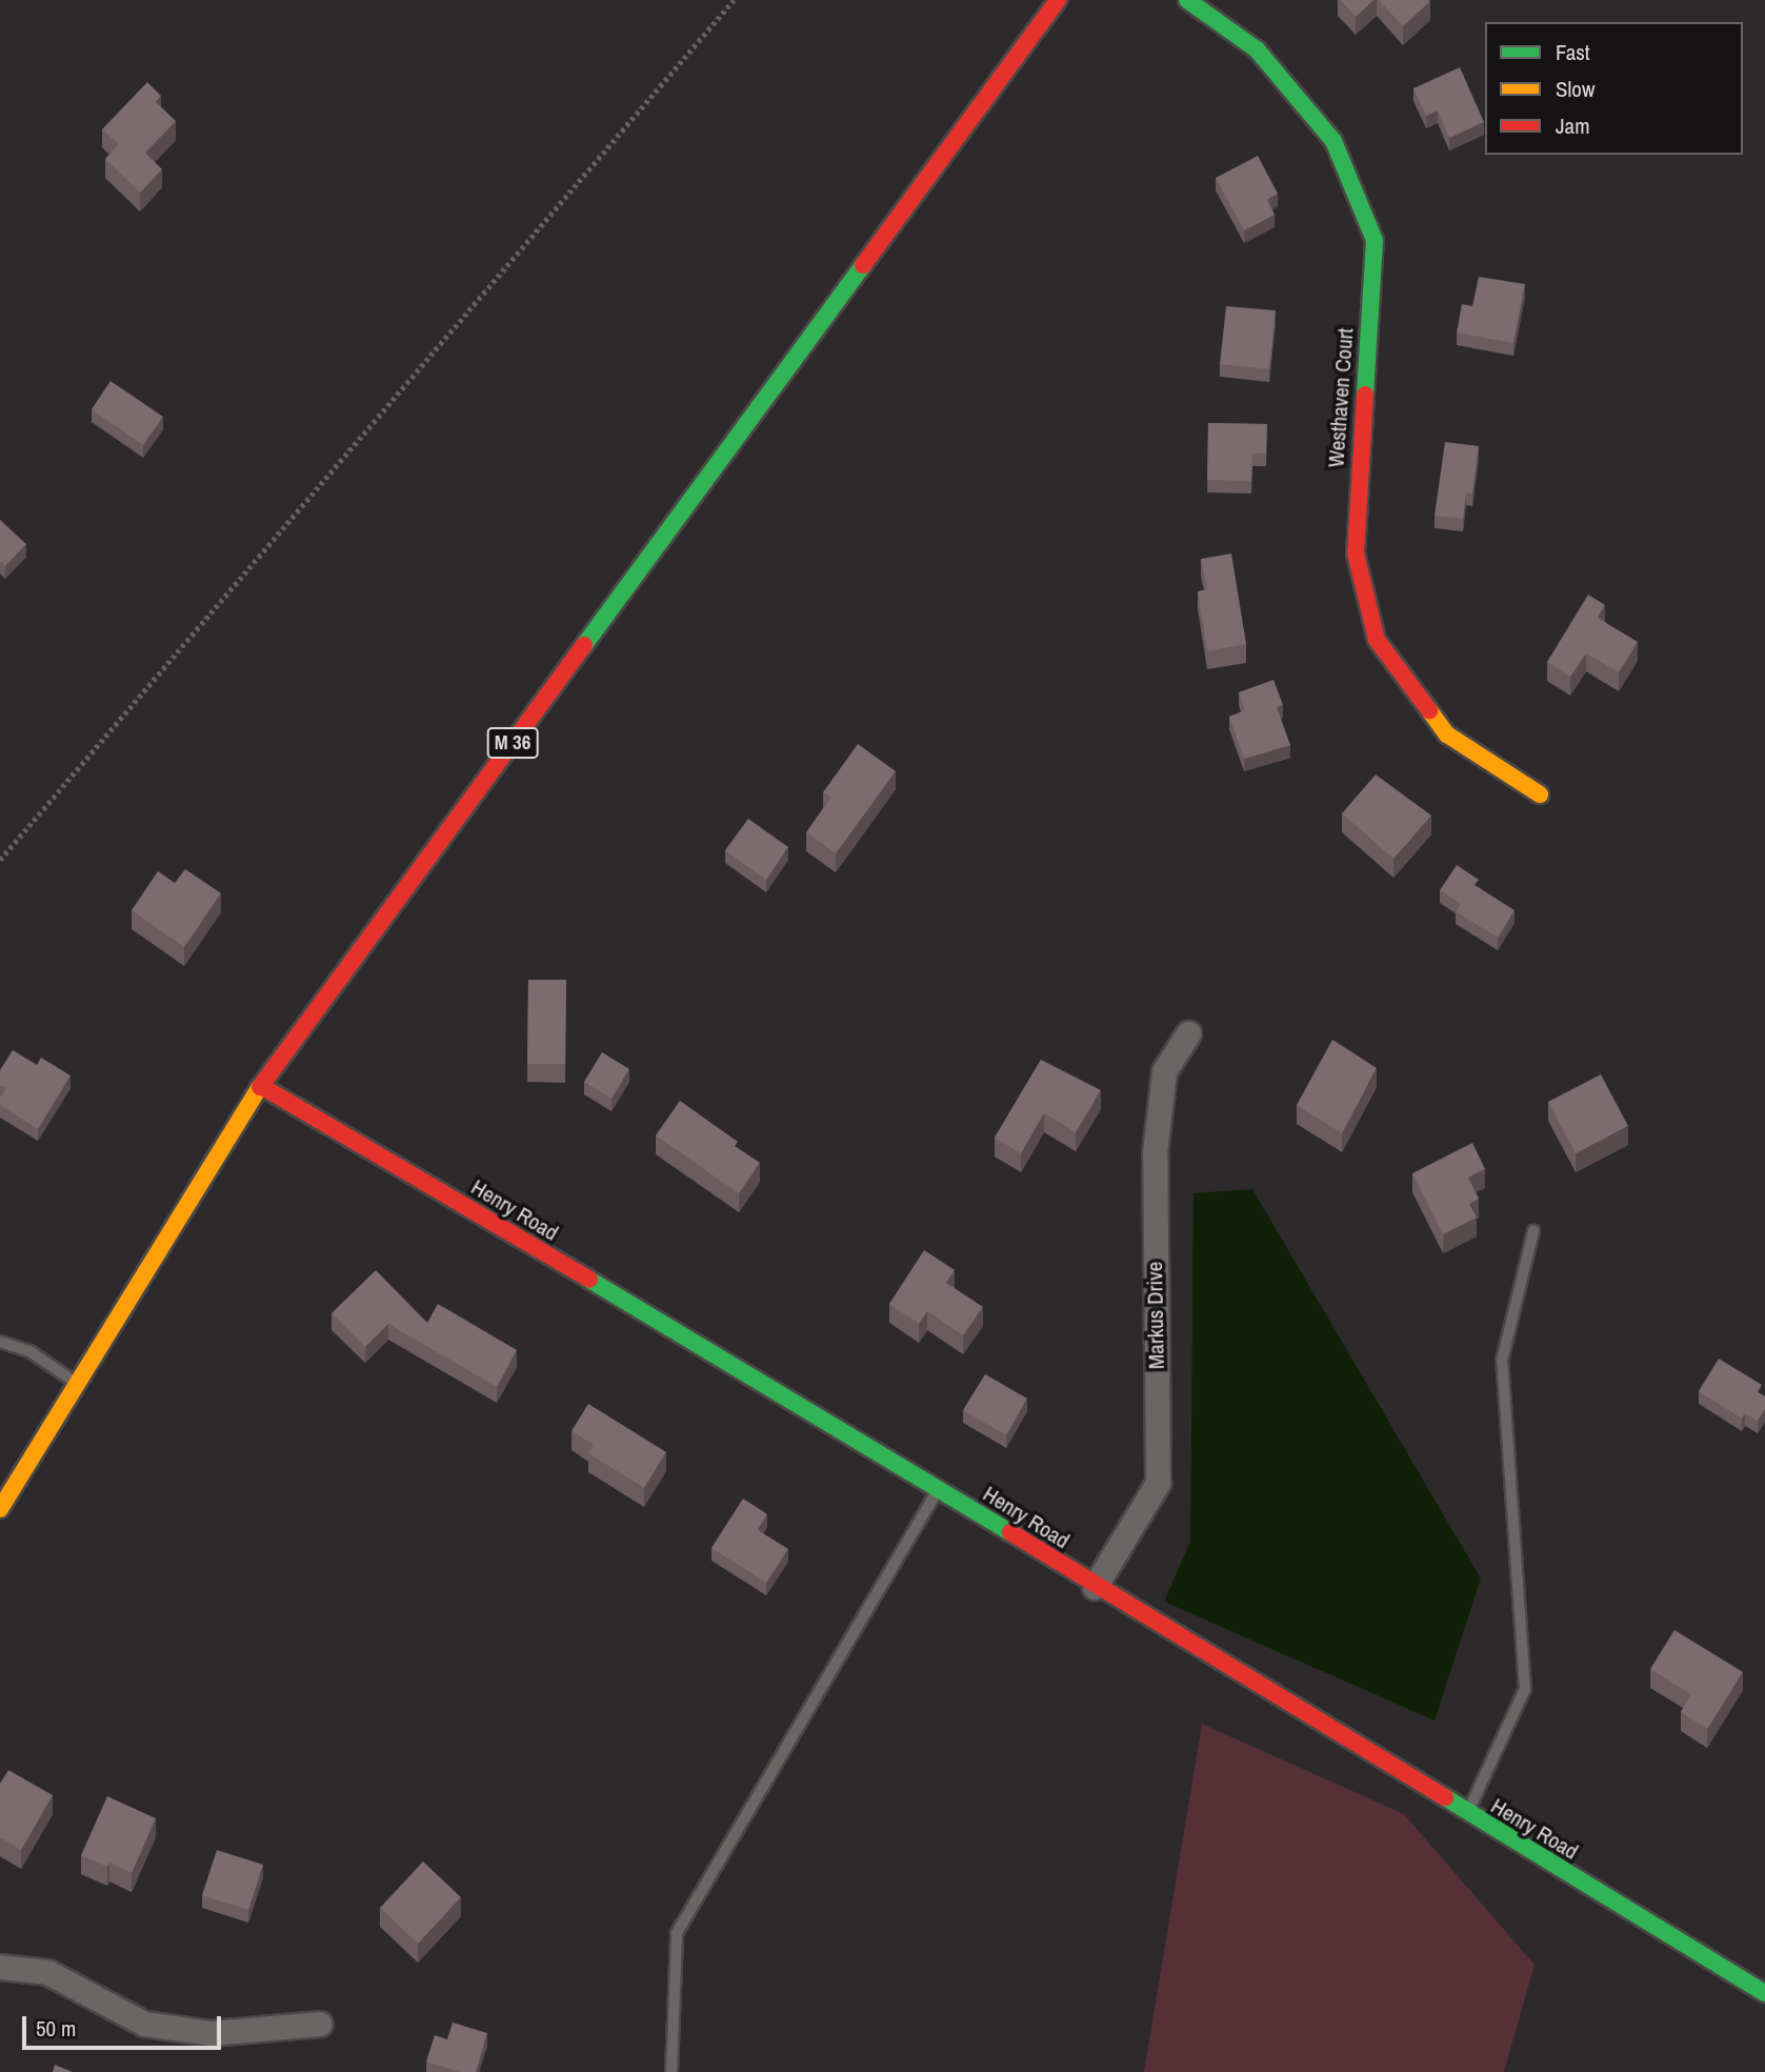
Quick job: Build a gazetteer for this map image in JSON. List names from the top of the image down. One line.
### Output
{"streets":{"street":["Westhaven Court","M 36","Henry Road","Markus Drive"]},"crossings":[["M 36","Henry Road"],["Henry Road","Markus Drive"]],"legend":["Fast","Slow","Jam"],"scale_bar":"50 m"}
